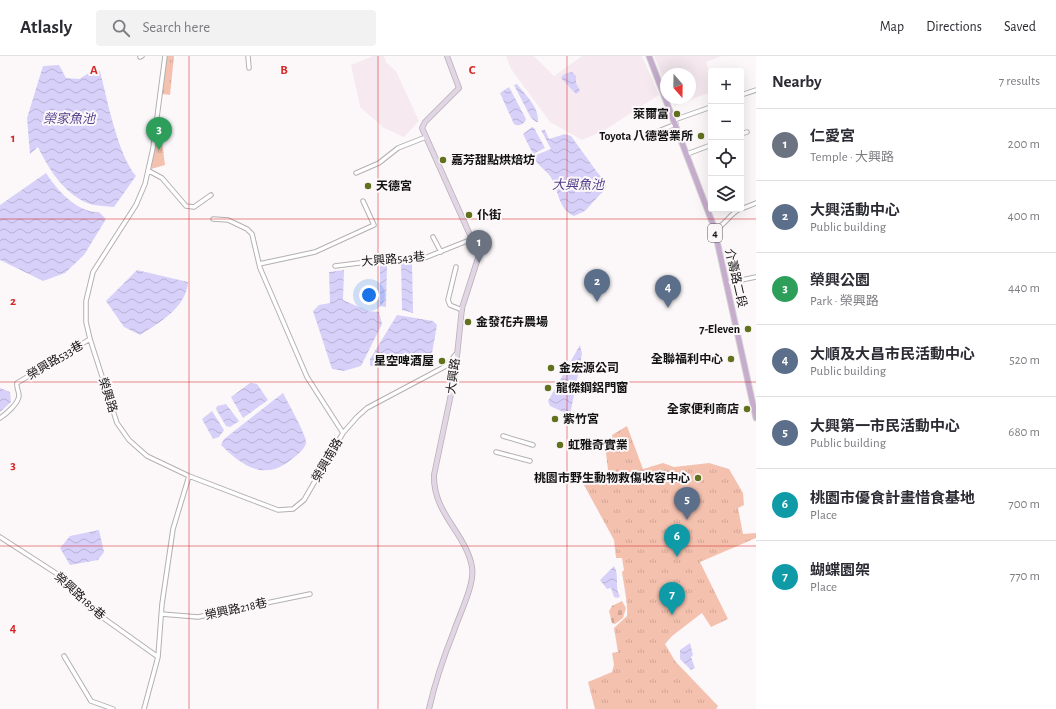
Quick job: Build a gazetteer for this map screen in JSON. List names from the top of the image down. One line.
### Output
{"streets":{"main road":["4","介壽路二段"],"street":["大興路543巷","榮興路533巷","大興路","榮興路","榮興南路","榮興路189巷","榮興路218巷"]},"crossings":[["大興路543巷","大興路"],["榮興路533巷","榮興路"],["大興路","榮興南路"],["榮興路","榮興南路"]],"water":["榮家魚池","大興魚池"],"places":["萊爾富","Toyota 八德營業所","嘉芳甜點烘焙坊","天德宮","仆街","金發花卉農場","7-Eleven","全聯福利中心","星空啤酒屋","金宏源公司","龍傑鋼鋁門窗","全家便利商店","紫竹宮","虹雅奇實業","桃園市野生動物救傷收容中心"],"north":"bottom","page":{"header":"Atlasly","search":"Search here","nav":["Map","Directions","Saved"],"heading":["Nearby","7 results"],"map_buttons":["+","−"],"list":[{"mark":"1","name":"仁愛宮","note":"Temple · 大興路","value":"200 m"},{"mark":"2","name":"大興活動中心","note":"Public building","value":"400 m"},{"mark":"3","name":"榮興公園","note":"Park · 榮興路","value":"440 m"},{"mark":"4","name":"大順及大昌市民活動中心","note":"Public building","value":"520 m"},{"mark":"5","name":"大興第一市民活動中心","note":"Public building","value":"680 m"},{"mark":"6","name":"桃園市優食計畫惜食基地","note":"Place","value":"700 m"},{"mark":"7","name":"蝴蝶園架","note":"Place","value":"770 m"}],"pins":["3","1","2","4","5","6","7"]},"grid":{"columns":["A","B","C"],"rows":["1","2","3","4"]}}
